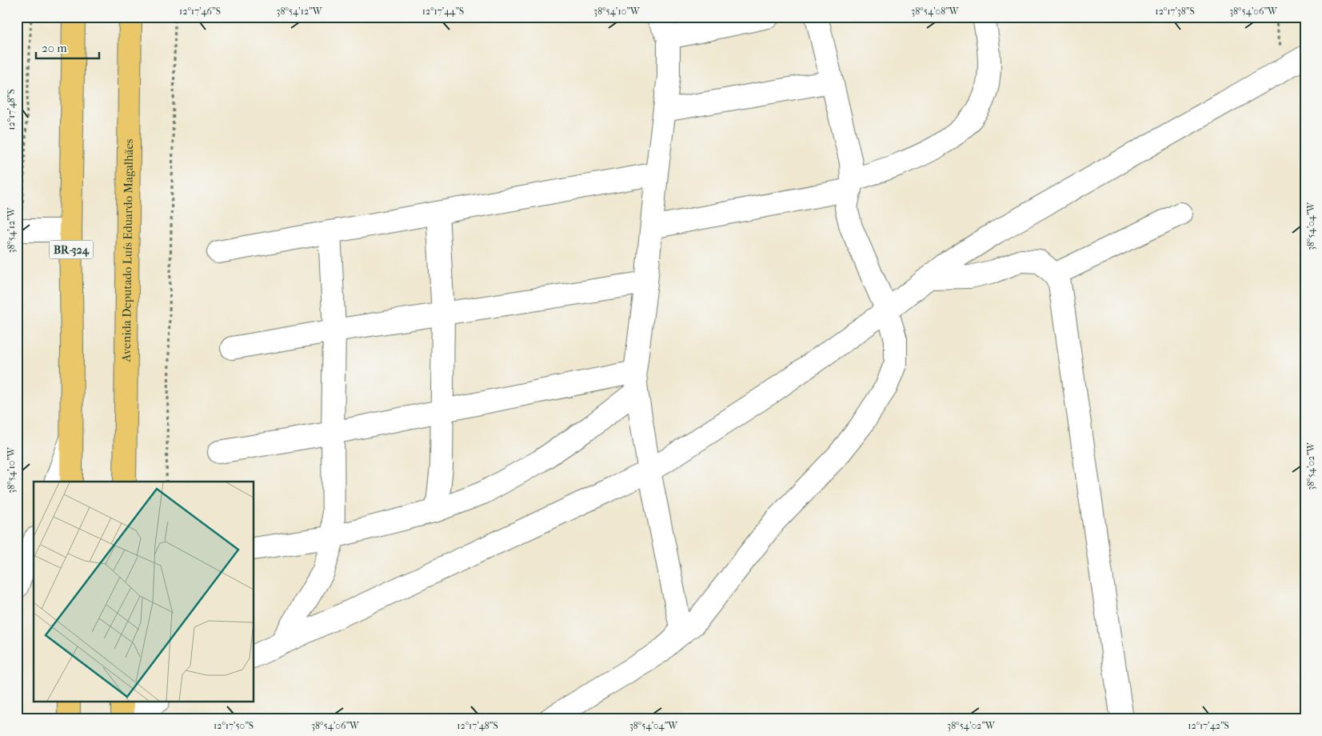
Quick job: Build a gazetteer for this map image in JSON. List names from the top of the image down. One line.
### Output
{"streets":{"highway":["BR-324","Avenida Deputado Luís Eduardo Magalhães"]},"scale_bar":"20 m","coordinates":["12°17'46\"S","38°54'12\"W","12°17'44\"S","38°54'10\"W","38°54'08\"W","12°17'38\"S","38°54'06\"W","12°17'48\"S","38°54'04\"W","38°54'02\"W","12°17'50\"S","12°17'42\"S"]}
